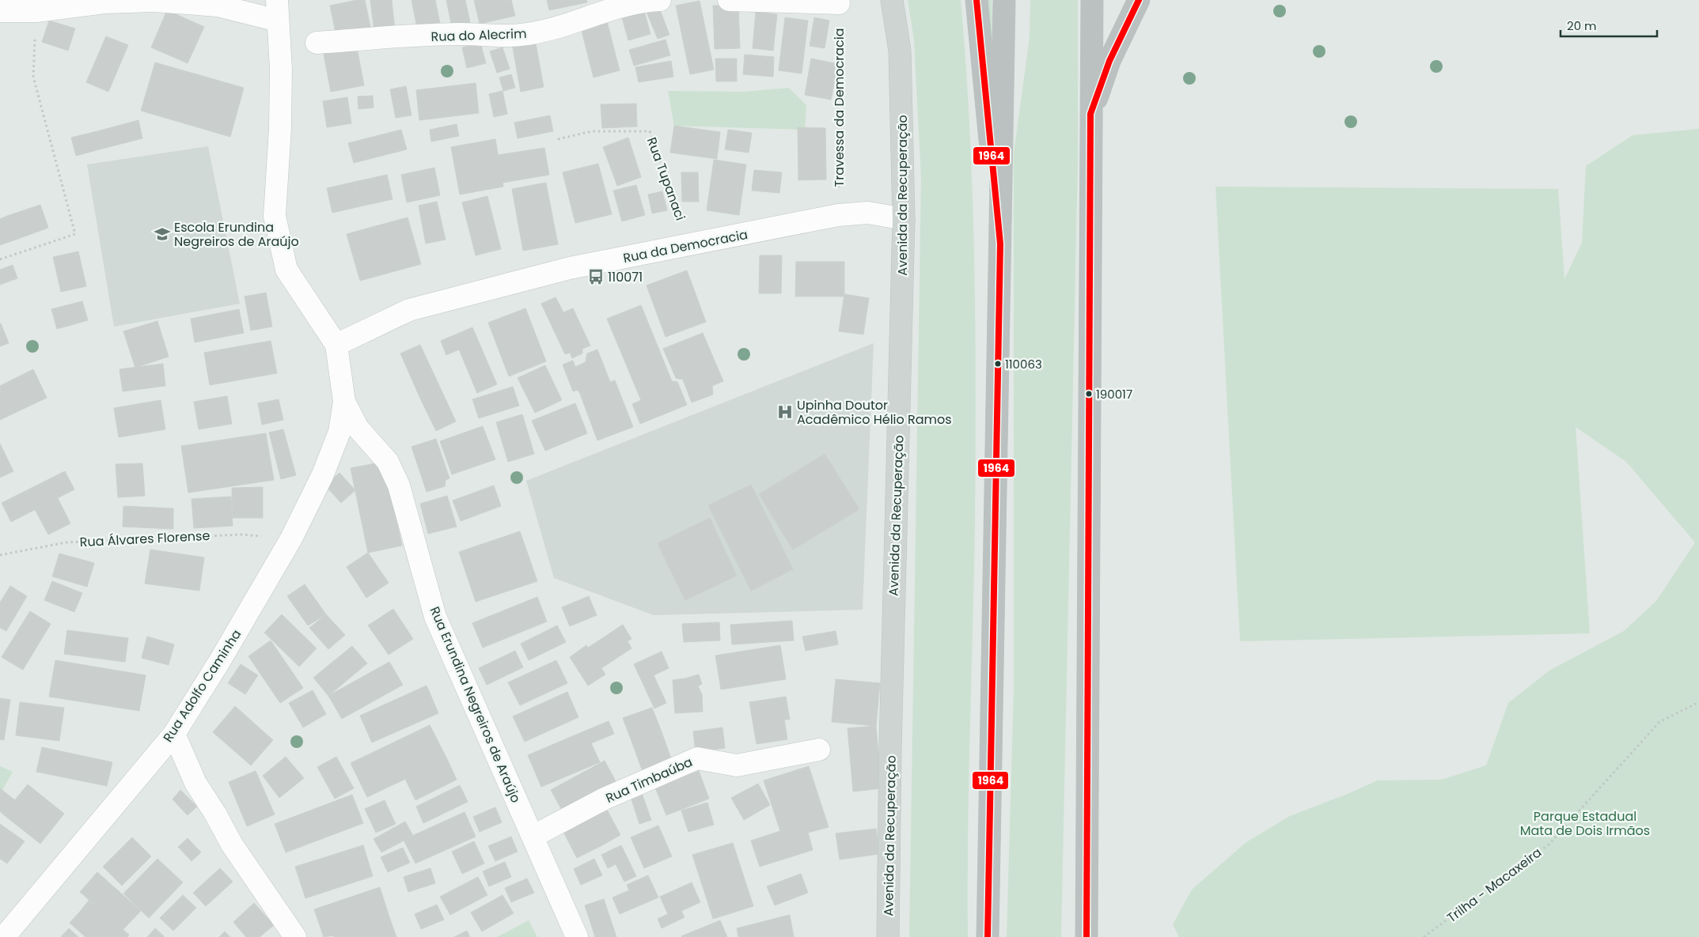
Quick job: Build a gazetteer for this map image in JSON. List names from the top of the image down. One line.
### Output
{"streets":{"main road":["Avenida da Recuperação"],"street":["Rua do Alecrim","Rua da Democracia","Rua Adolfo Caminha","Rua Erundina Negreiros de Araújo","Rua Timbaúba"],"path":["Travessa da Democracia","Rua Tupanaci","Rua Álvares Florense","Trilha - Macaxeira"]},"crossings":[["Travessa da Democracia","Rua da Democracia"],["Rua Tupanaci","Rua da Democracia"],["Avenida da Recuperação","Rua da Democracia"],["Rua da Democracia","Rua Erundina Negreiros de Araújo"],["Rua Álvares Florense","Rua Adolfo Caminha"],["Rua Adolfo Caminha","Rua Erundina Negreiros de Araújo"],["Rua Erundina Negreiros de Araújo","Rua Timbaúba"]],"parks":["Parque Estadual Mata de Dois Irmãos"],"places":{"school or university":["Escola Erundina Negreiros de Araújo"],"bus stop":["110071"],"other":["110063","190017"],"hospital":["Upinha Doutor Acadêmico Hélio Ramos"]},"lines":["transit line 1964"],"scale_bar":"20 m"}
